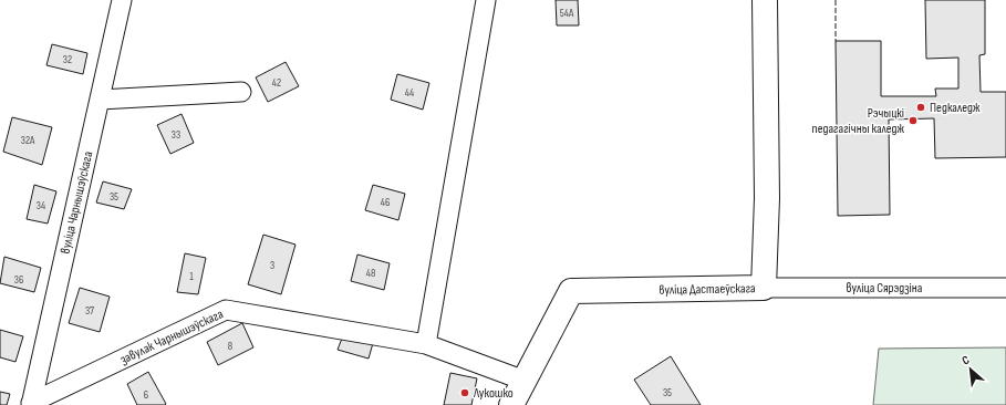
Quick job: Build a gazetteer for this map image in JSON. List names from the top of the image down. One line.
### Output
{"streets":{"street":["вуліца Чарнышэўскага","вуліца Сярэдзіна","вуліца Дастаеўскага","завулак Чарнышэўскага"]},"crossings":[["вуліца Чарнышэўскага","завулак Чарнышэўскага"],["вуліца Сярэдзіна","вуліца Дастаеўскага"],["вуліца Дастаеўскага","завулак Чарнышэўскага"]],"places":["Педкаледж","Рэчыцкі педагагічны каледж","Лукошко"],"house_numbers":["54А","32","42","44","33","32А","35","46","34","3","48","1","36","37","8","35","6"],"north":"top left"}
